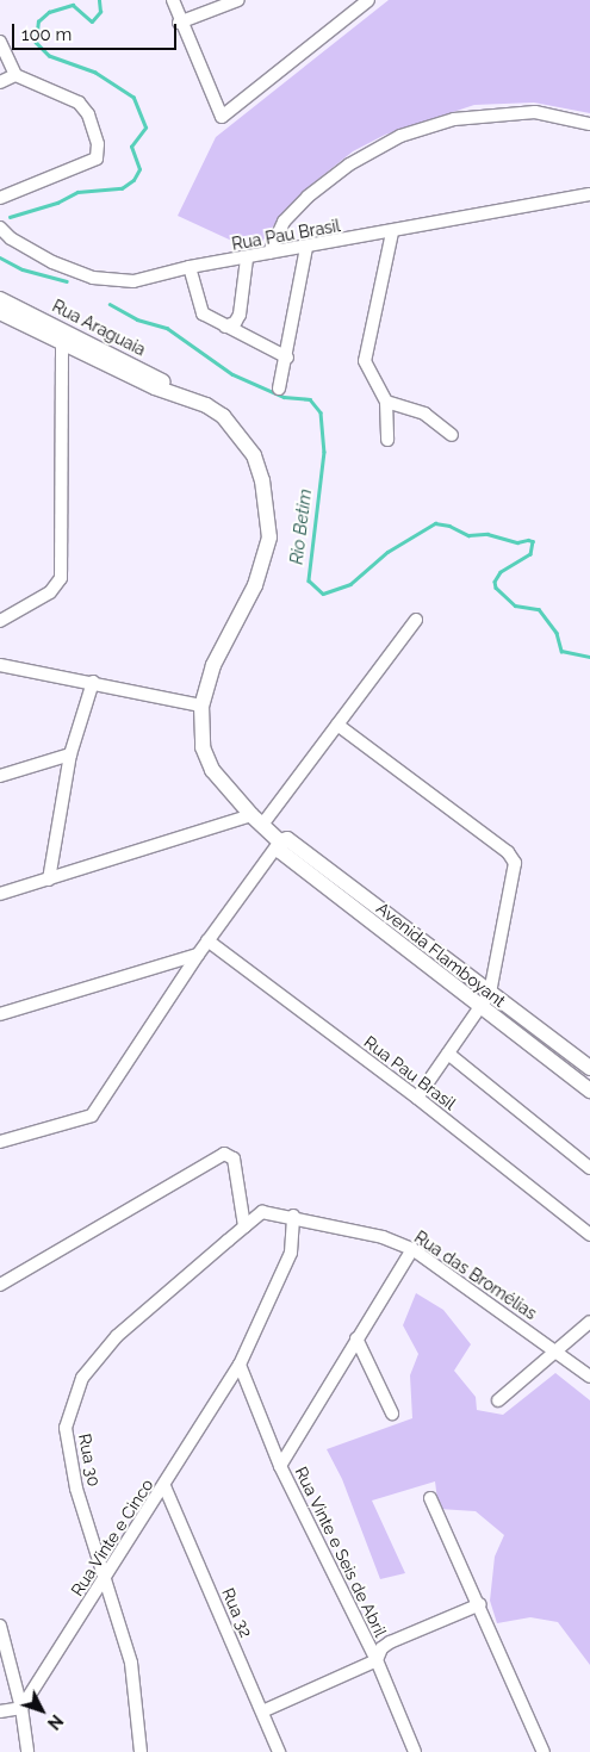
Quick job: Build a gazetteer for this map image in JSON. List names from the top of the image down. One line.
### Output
{"streets":{"street":["Rua Pau Brasil","Rua Araguaia","Avenida Flamboyant","Rua das Bromélias","Rua 30","Rua Vinte e Cinco","Rua Vinte e Seis de Abril","Rua 32"]},"crossings":[["Rua Araguaia","Avenida Flamboyant"],["Rua das Bromélias","Rua 30"],["Rua das Bromélias","Rua Vinte e Cinco"],["Rua 30","Rua Vinte e Cinco"],["Rua Vinte e Cinco","Rua Vinte e Seis de Abril"],["Rua Vinte e Cinco","Rua 32"]],"water":["Rio Betim"],"scale_bar":"100 m","north":"bottom right"}
